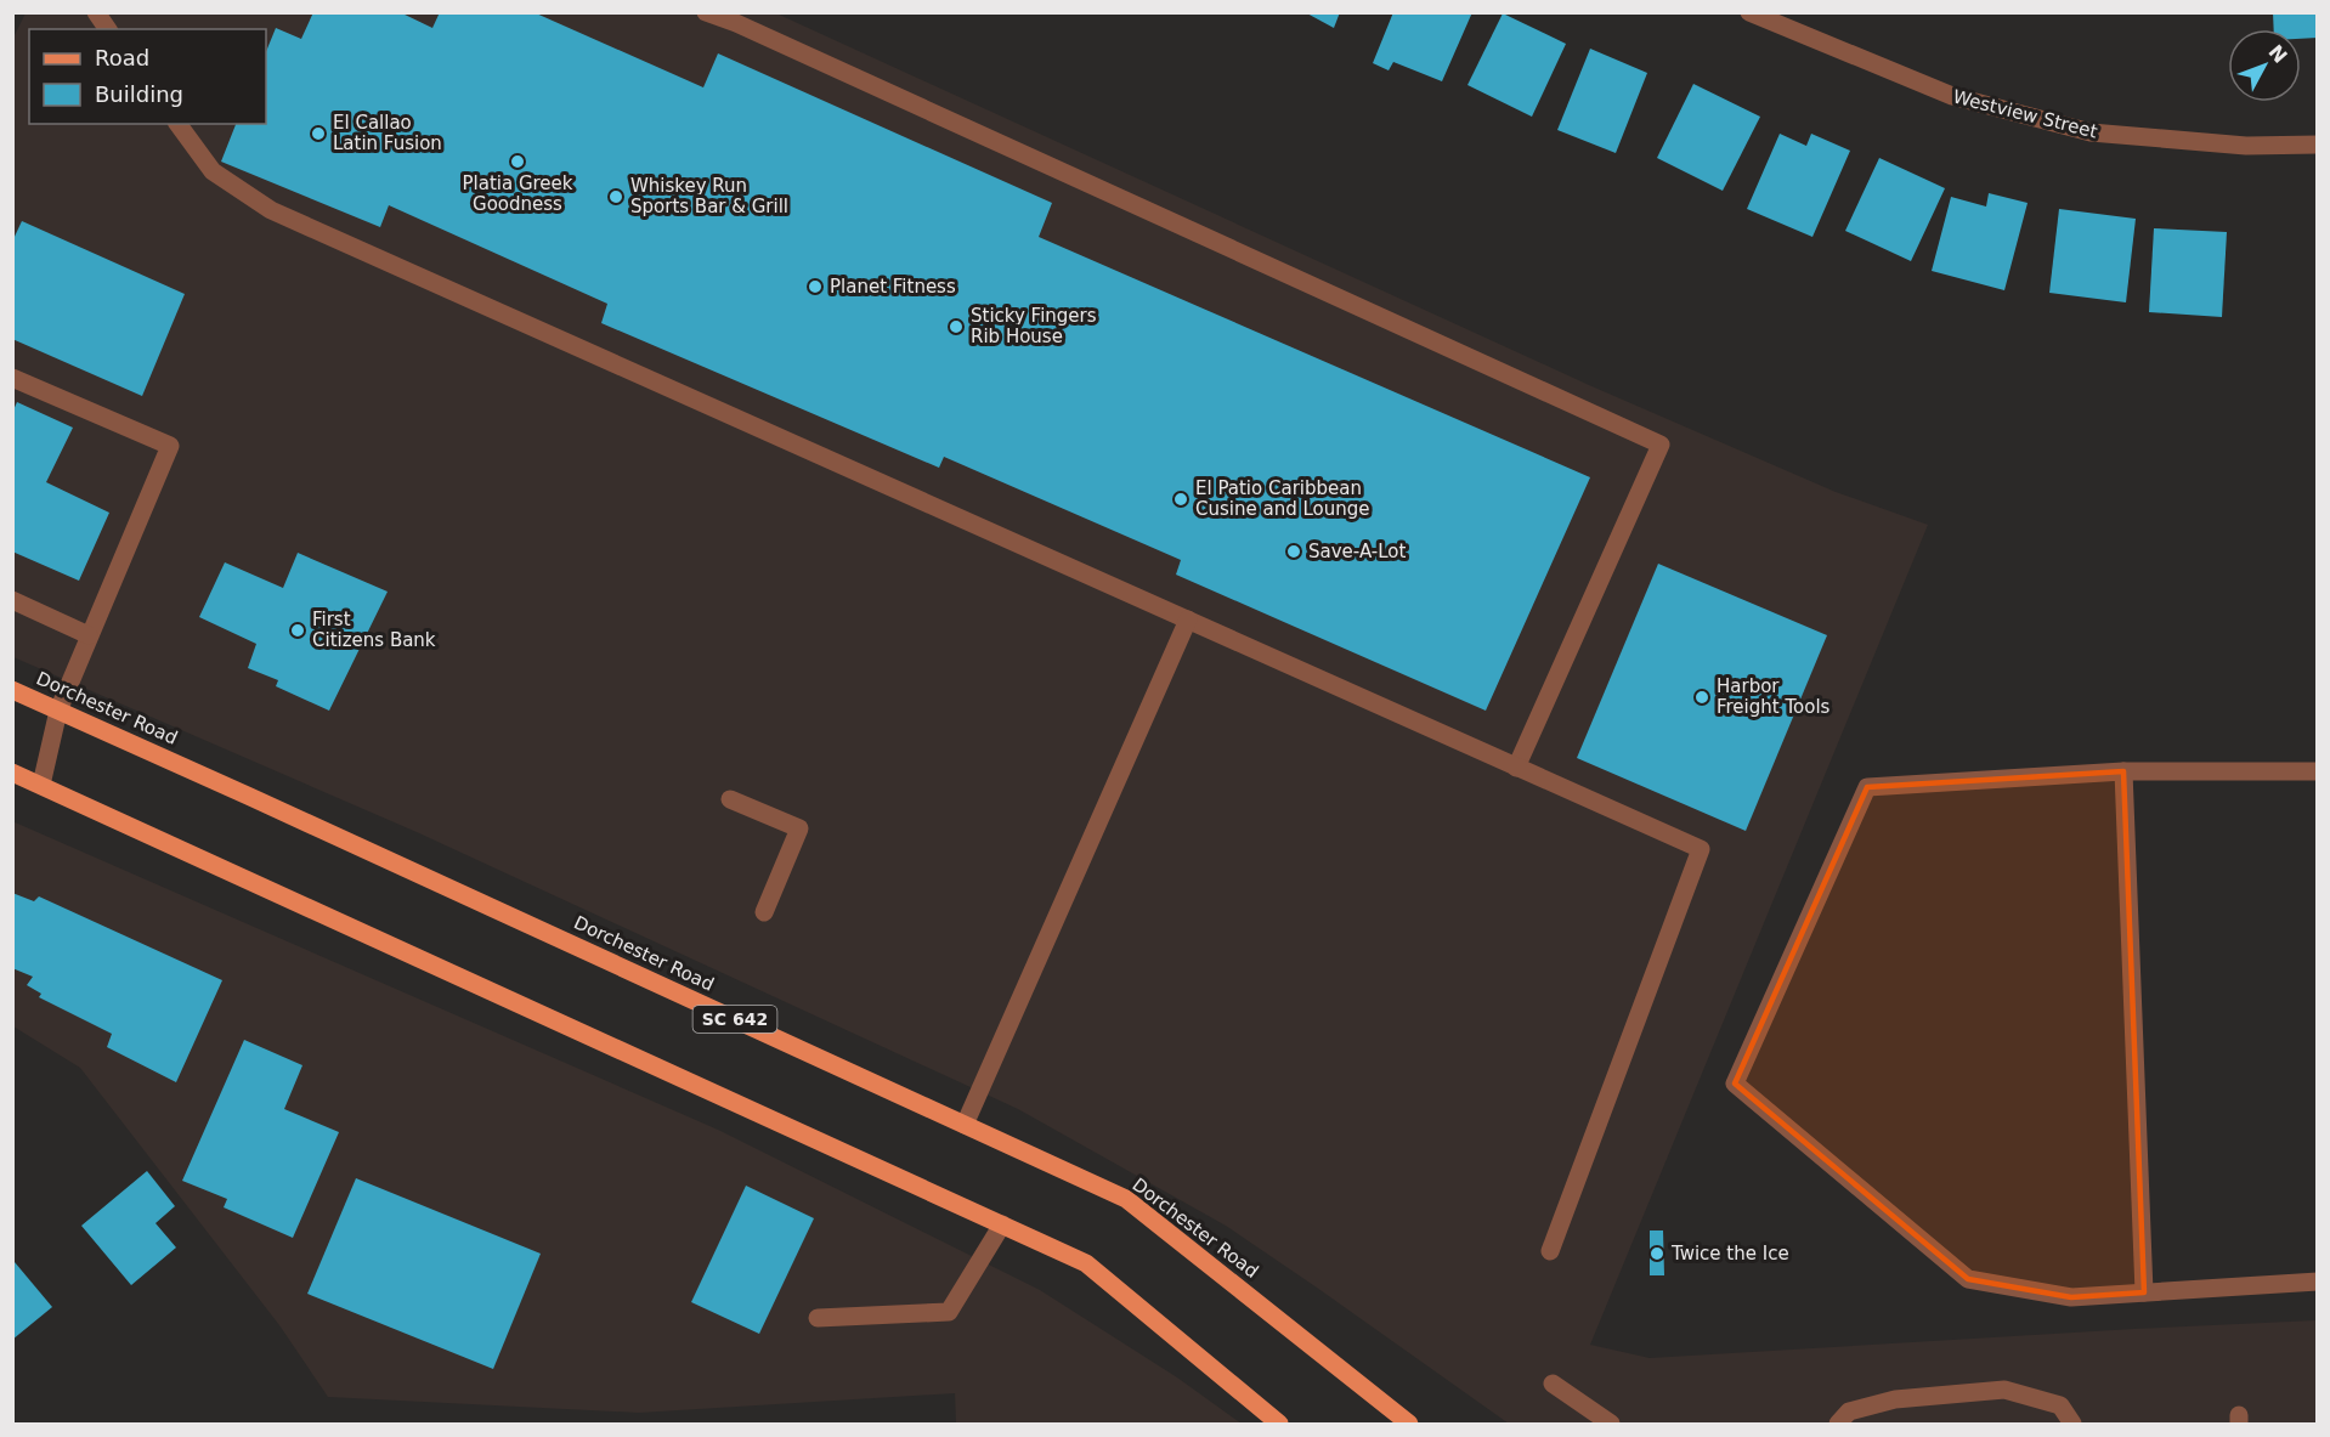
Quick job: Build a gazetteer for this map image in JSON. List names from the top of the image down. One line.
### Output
{"streets":{"main road":["Dorchester Road","SC 642"],"street":["Westview Street"]},"places":["El Callao Latin Fusion","Platia Greek Goodness","Whiskey Run Sports Bar & Grill","Planet Fitness","Sticky Fingers Rib House","El Patio Caribbean Cusine and Lounge","Save-A-Lot","First Citizens Bank","Harbor Freight Tools","Twice the Ice"],"legend":["Road","Building"],"north":"top right"}
